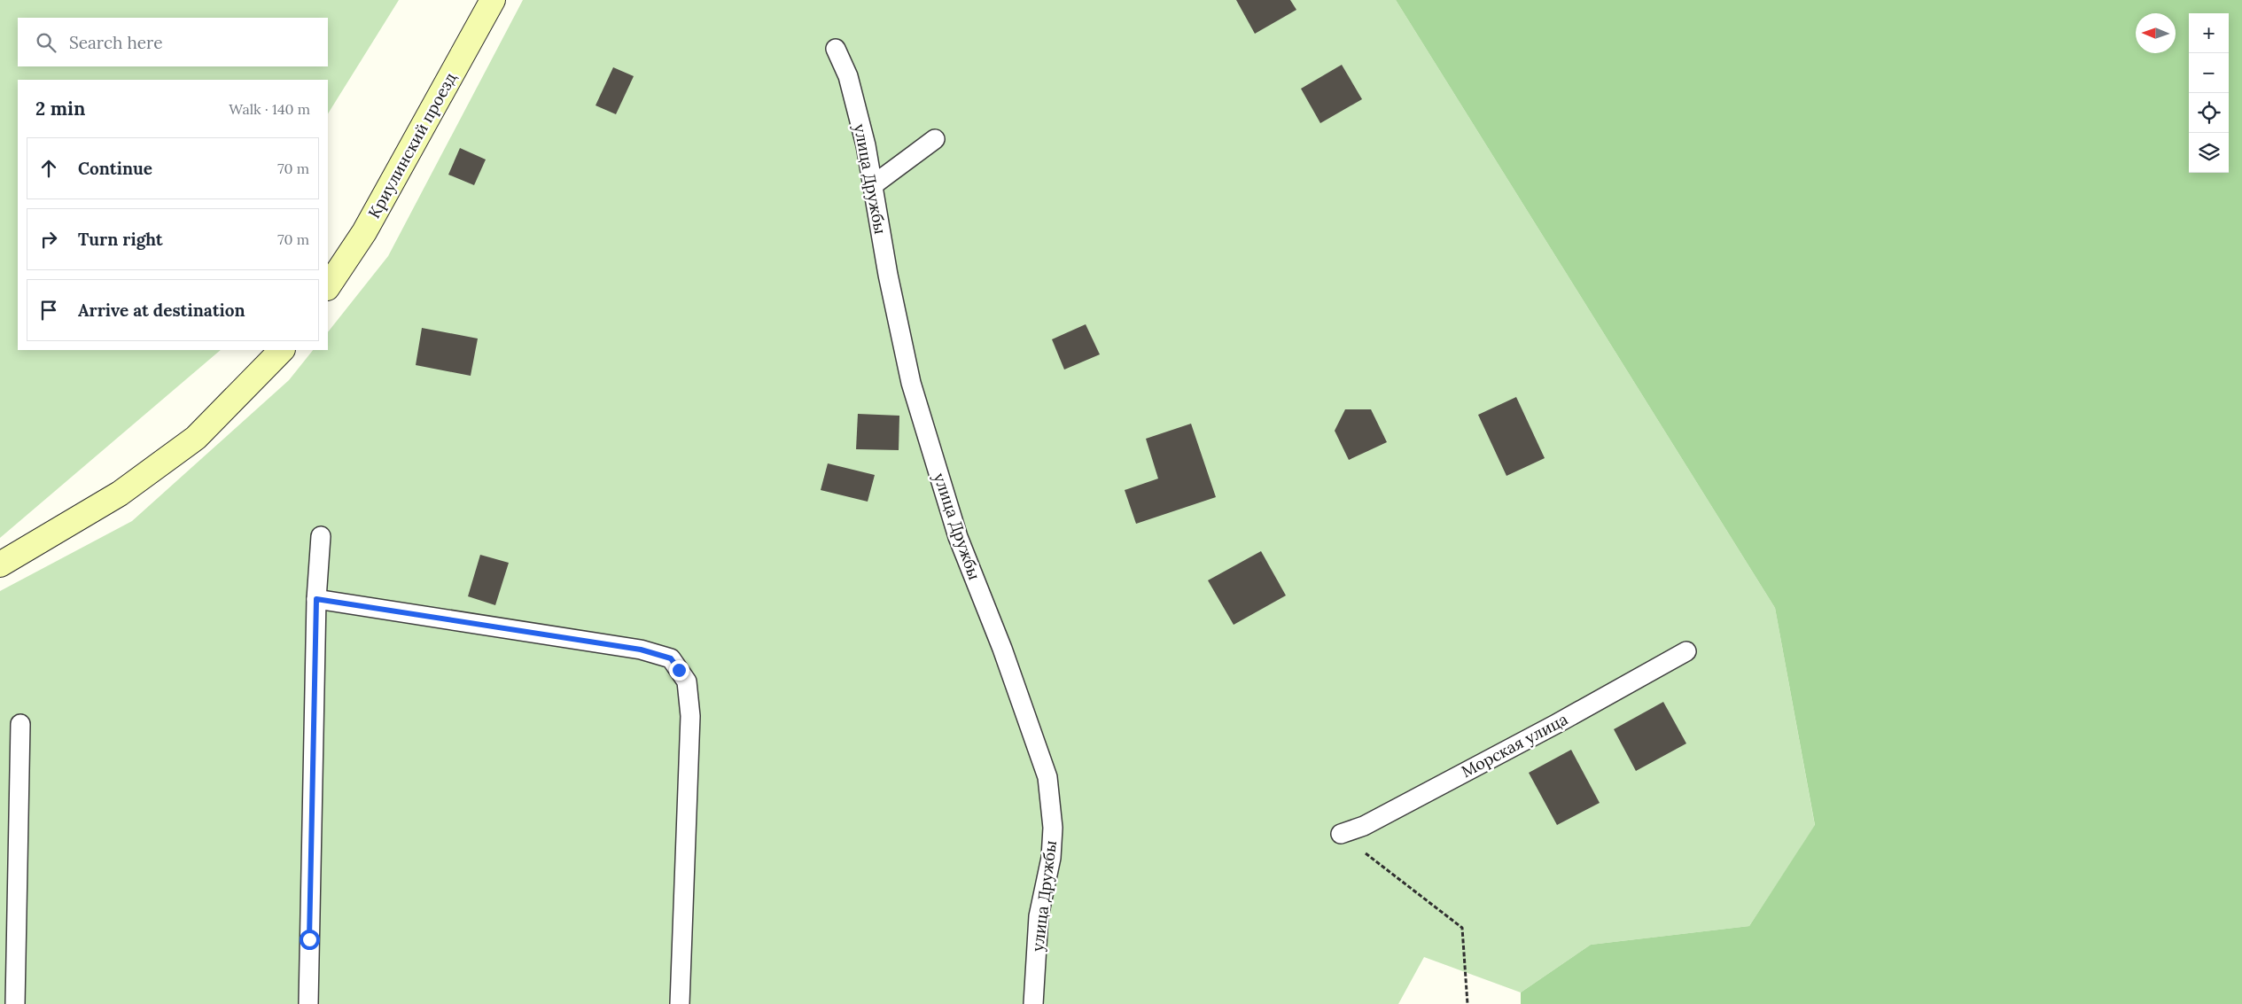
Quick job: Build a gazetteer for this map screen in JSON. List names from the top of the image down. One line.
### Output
{"streets":{"street":["Криулинский проезд"],"lane":["улица Дружбы","Морская улица"]},"north":"left","page":{"map_buttons":["+","−"],"search":"Search here","heading":["2 min","Walk · 140 m"],"list":[["Continue","70 m"],["Turn right","70 m"],"Arrive at destination"]}}
